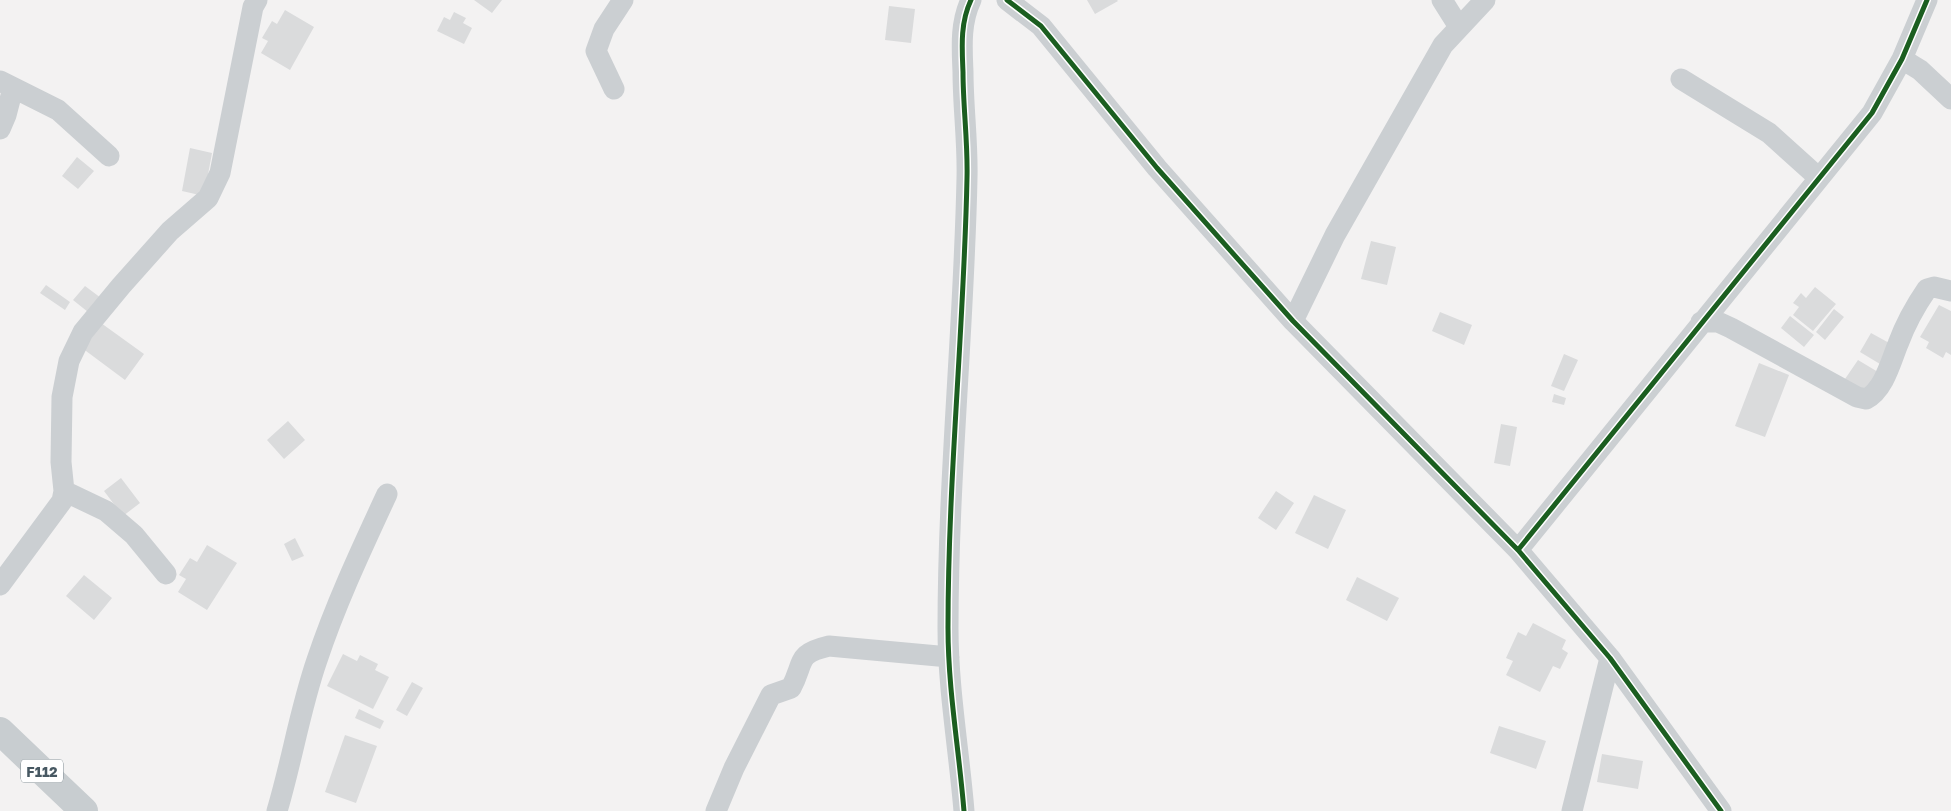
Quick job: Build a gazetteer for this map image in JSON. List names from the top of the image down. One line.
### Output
{"streets":{"main road":["F112"]}}
